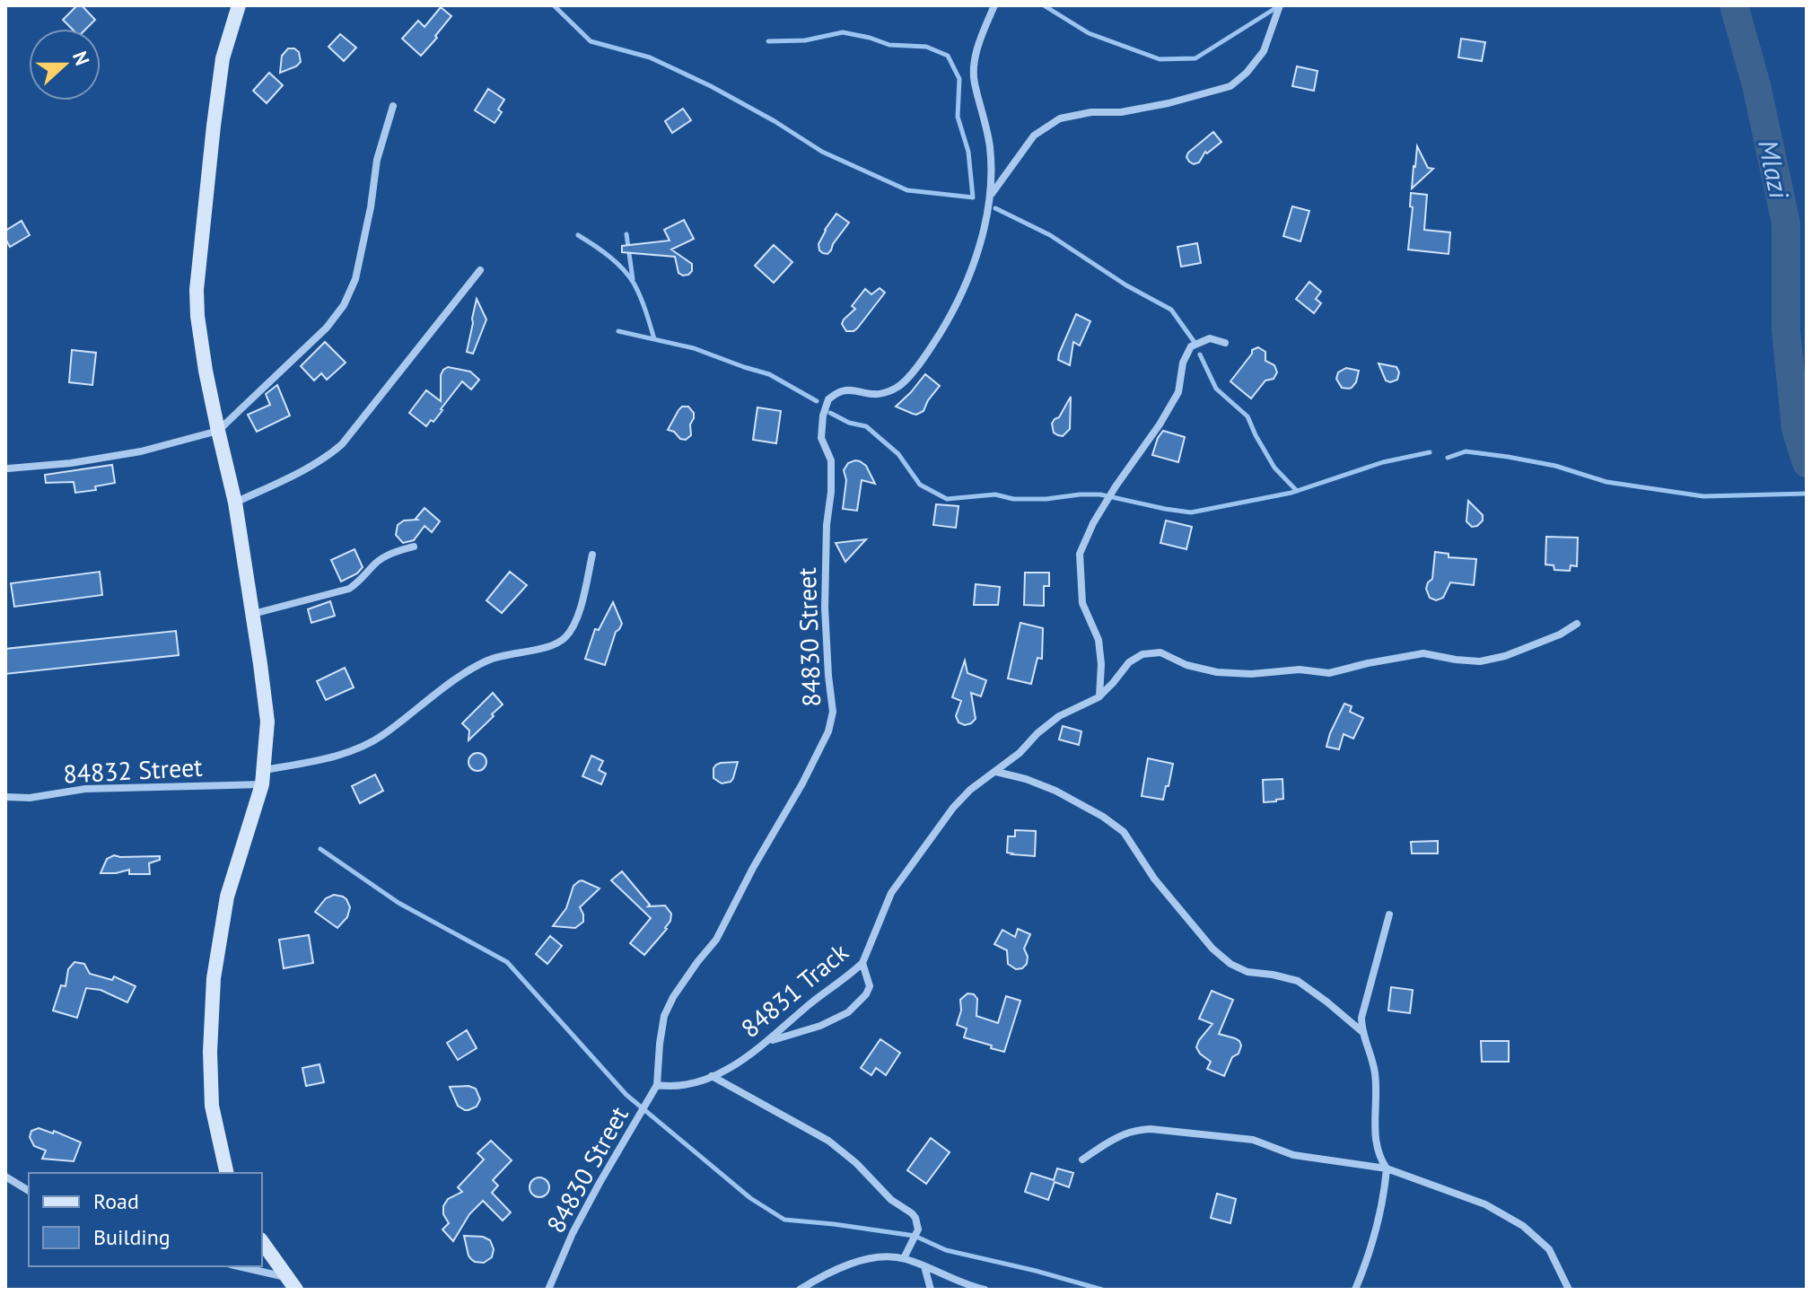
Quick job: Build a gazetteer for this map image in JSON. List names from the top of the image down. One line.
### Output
{"streets":{"street":["84830 Street","84832 Street","84831 Track"]},"crossings":[["84830 Street","84831 Track"]],"water":["Mlazi"],"legend":["Road","Building"],"north":"right"}
